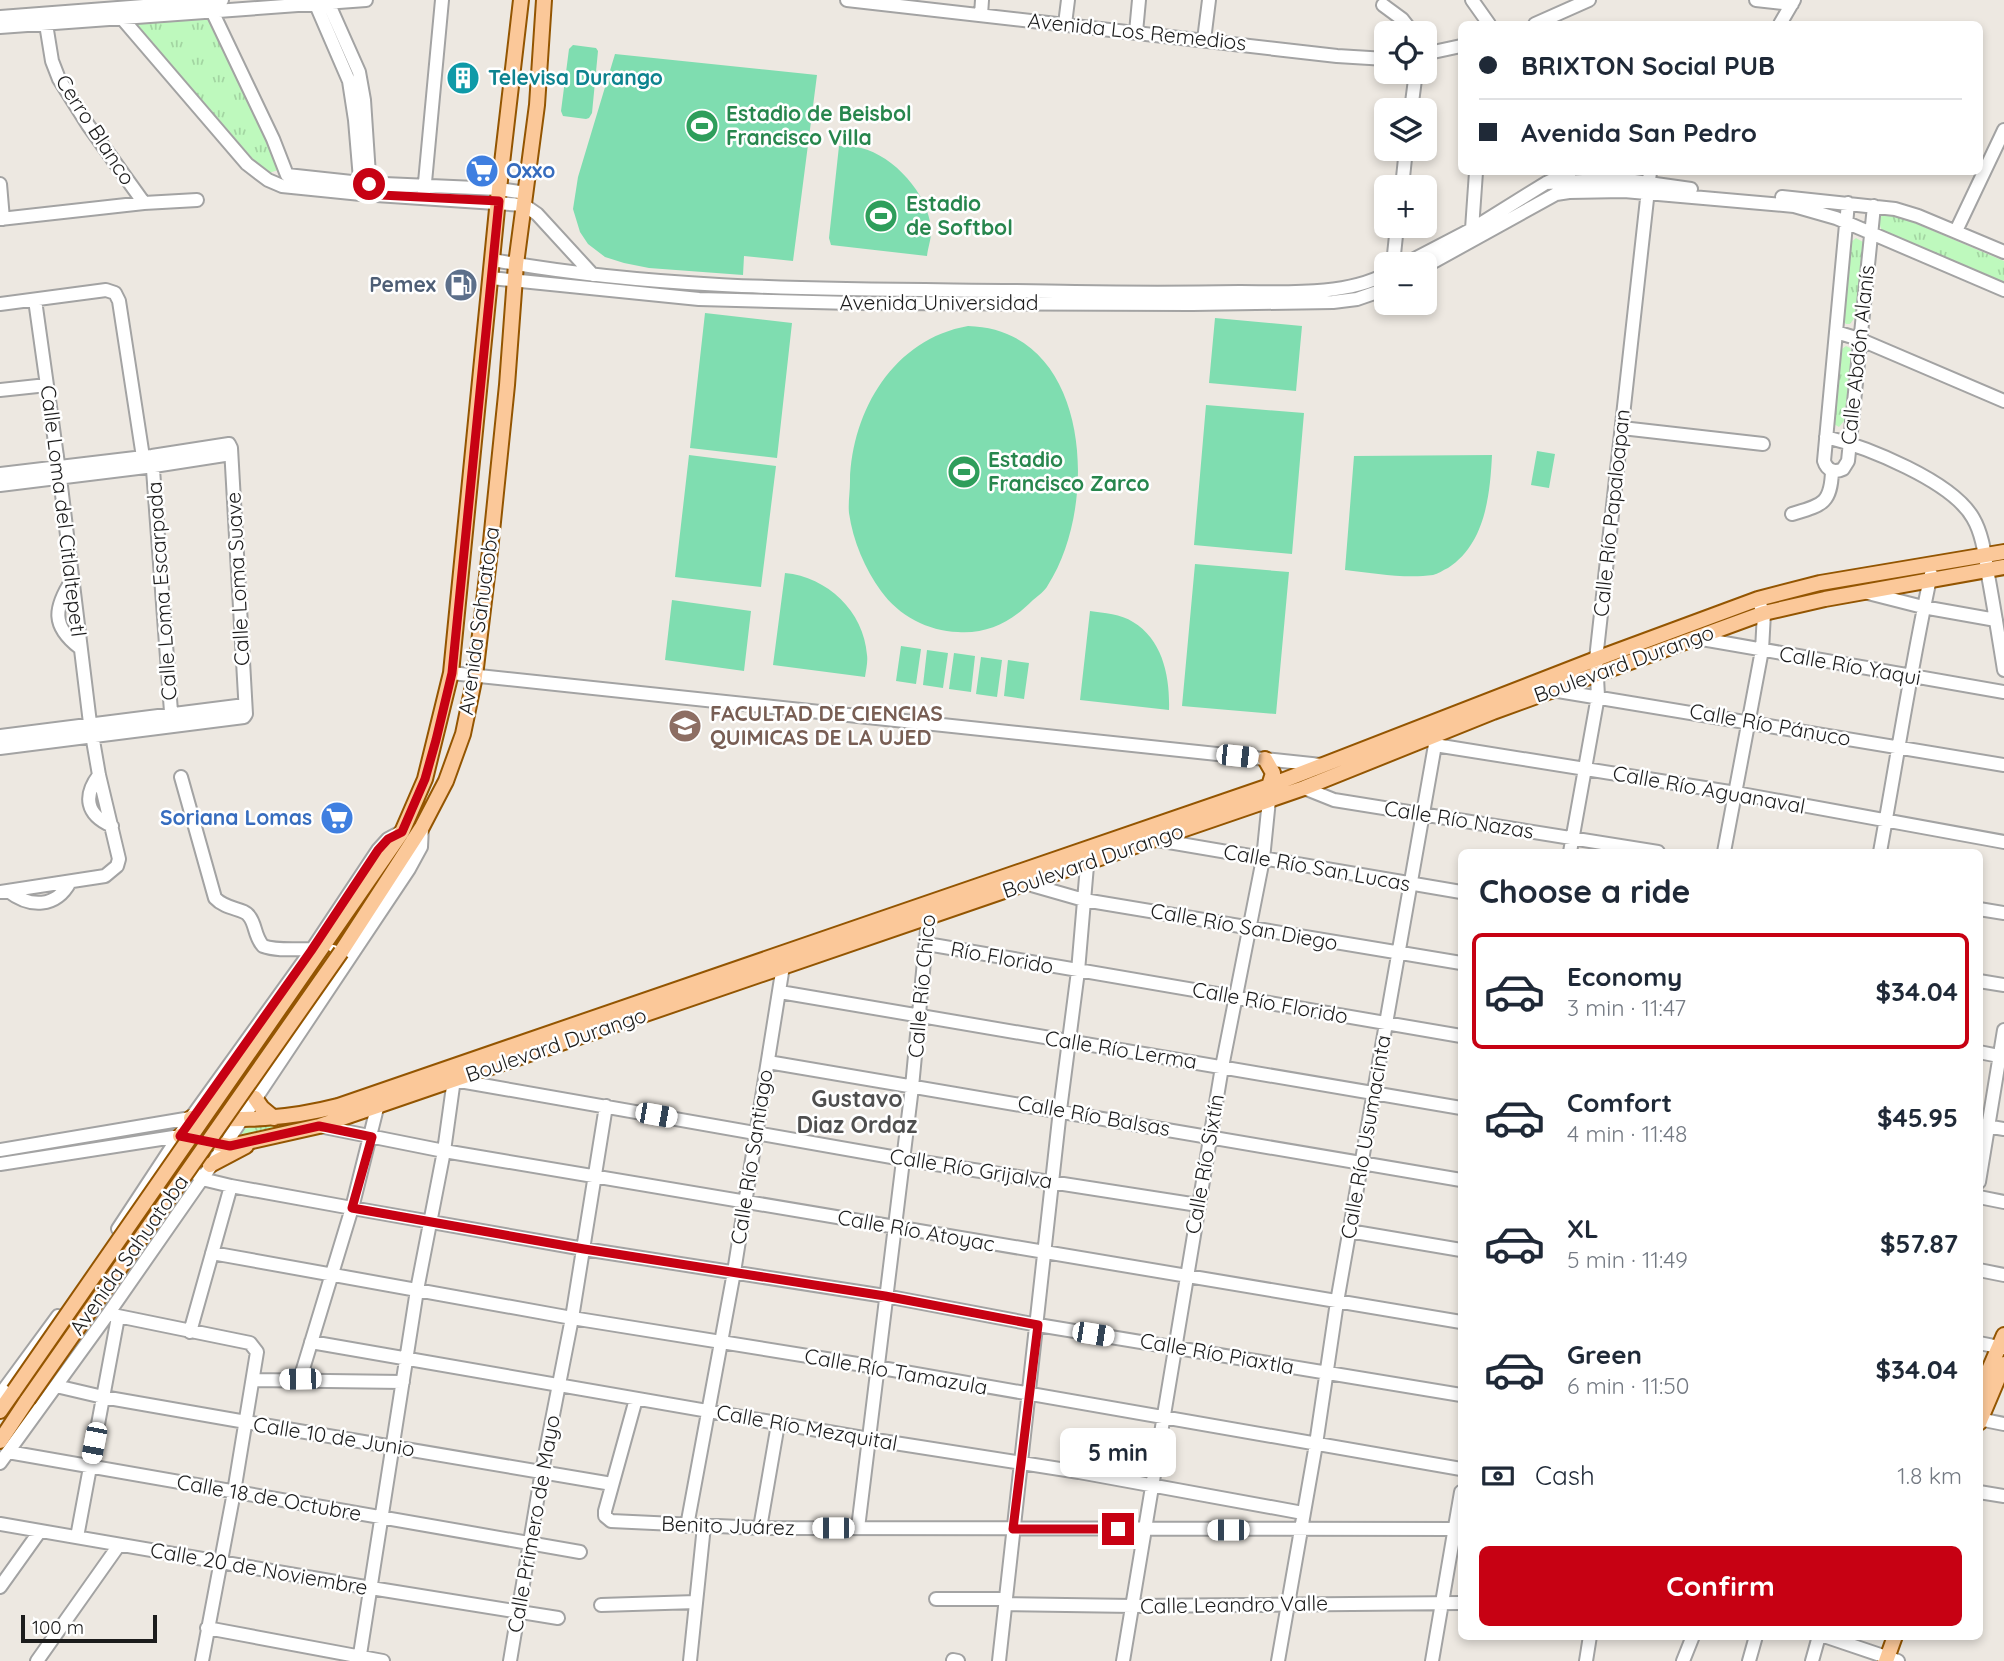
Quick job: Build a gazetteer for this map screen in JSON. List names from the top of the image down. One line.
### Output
{"streets":{"main road":["Avenida Sahuatoba","Boulevard Durango"],"street":["Avenida Los Remedios","Cerro Blanco","Avenida Universidad","Calle Abdón Alanís","Calle Loma del Citlaltepetl","Calle Río Papaloapan","Calle Loma Suave","Calle Loma Escarpada","Calle Río Yaqui","Calle Río Pánuco","Calle Río Aguanaval","Calle Río Nazas","Calle Río San Lucas","Calle Río San Diego","Río Florido","Calle Río Chico","Calle Río Florido","Calle Río Lerma","Calle Río Balsas","Calle Río Usumacinta","Calle Río Santiago","Calle Río Sixtín","Calle Río Grijalva","Calle Río Atoyac","Calle Río Piaxtla","Calle Río Tamazula","Calle Río Mezquital","Calle 10 de Junio","Calle 18 de Octubre","Calle Primero de Mayo","Benito Juárez","Calle 20 de Noviembre","Calle Leandro Valle"]},"crossings":[["Avenida Universidad","Avenida Sahuatoba"],["Calle Loma del Citlaltepetl","Calle Loma Escarpada"],["Calle Río Papaloapan","Boulevard Durango"],["Calle Río Papaloapan","Calle Río Pánuco"],["Calle Río Papaloapan","Calle Río Aguanaval"],["Calle Río Papaloapan","Calle Río Nazas"],["Calle Loma Suave","Calle Loma Escarpada"],["Avenida Sahuatoba","Calle 18 de Octubre"],["Boulevard Durango","Calle Río Yaqui"],["Boulevard Durango","Calle Río Pánuco"],["Boulevard Durango","Calle Río Aguanaval"],["Boulevard Durango","Calle Río Nazas"],["Boulevard Durango","Calle Río San Lucas"],["Boulevard Durango","Calle Río San Diego"],["Boulevard Durango","Calle Río Chico"],["Boulevard Durango","Calle Río Usumacinta"],["Boulevard Durango","Calle Río Santiago"],["Boulevard Durango","Calle Río Sixtín"],["Boulevard Durango","Calle Río Grijalva"],["Boulevard Durango","Calle Río Atoyac"],["Calle Río Aguanaval","Calle Río Usumacinta"],["Calle Río Nazas","Calle Río Usumacinta"],["Calle Río San Lucas","Calle Río Usumacinta"],["Calle Río San Lucas","Calle Río Sixtín"],["Calle Río San Diego","Calle Río Usumacinta"],["Calle Río San Diego","Calle Río Sixtín"],["Río Florido","Calle Río Chico"],["Río Florido","Calle Río Florido"],["Calle Río Chico","Calle Río Lerma"],["Calle Río Chico","Calle Río Balsas"],["Calle Río Chico","Calle Río Grijalva"],["Calle Río Chico","Calle Río Atoyac"],["Calle Río Chico","Calle Río Piaxtla"],["Calle Río Chico","Calle Río Tamazula"],["Calle Río Chico","Calle Río Mezquital"],["Calle Río Chico","Benito Juárez"],["Calle Río Florido","Calle Río Usumacinta"],["Calle Río Florido","Calle Río Sixtín"],["Calle Río Lerma","Calle Río Usumacinta"],["Calle Río Lerma","Calle Río Santiago"],["Calle Río Lerma","Calle Río Sixtín"],["Calle Río Balsas","Calle Río Usumacinta"],["Calle Río Balsas","Calle Río Santiago"],["Calle Río Balsas","Calle Río Sixtín"],["Calle Río Usumacinta","Calle Río Atoyac"],["Calle Río Usumacinta","Calle Río Piaxtla"],["Calle Río Usumacinta","Calle Río Tamazula"],["Calle Río Usumacinta","Calle Río Mezquital"],["Calle Río Usumacinta","Benito Juárez"],["Calle Río Usumacinta","Calle Leandro Valle"],["Calle Río Santiago","Calle Río Grijalva"],["Calle Río Santiago","Calle Río Atoyac"],["Calle Río Santiago","Calle Río Piaxtla"],["Calle Río Santiago","Calle Río Tamazula"],["Calle Río Santiago","Calle Río Mezquital"],["Calle Río Santiago","Benito Juárez"],["Calle Río Sixtín","Calle Río Grijalva"],["Calle Río Sixtín","Calle Río Atoyac"],["Calle Río Sixtín","Calle Río Piaxtla"],["Calle Río Sixtín","Calle Río Tamazula"],["Calle Río Sixtín","Calle Río Mezquital"],["Calle Río Sixtín","Benito Juárez"],["Calle Río Sixtín","Calle Leandro Valle"],["Calle Río Grijalva","Calle Primero de Mayo"],["Calle Río Atoyac","Calle Primero de Mayo"],["Calle Río Piaxtla","Calle Primero de Mayo"],["Calle Río Tamazula","Calle Primero de Mayo"],["Calle Río Mezquital","Calle Primero de Mayo"],["Calle 10 de Junio","Calle Primero de Mayo"],["Calle 10 de Junio","Benito Juárez"],["Calle 18 de Octubre","Calle Primero de Mayo"],["Calle Primero de Mayo","Calle 20 de Noviembre"]],"districts":["Gustavo Diaz Ordaz"],"places":{"building":["Televisa Durango"],"sports":["Estadio de Beisbol Francisco Villa","Estadio de Softbol","Estadio Francisco Zarco"],"supermarket":["Oxxo","Soriana Lomas"],"fuel station":["Pemex"],"school or university":["FACULTAD DE CIENCIAS QUIMICAS DE LA UJED"]},"scale_bar":"100 m","page":{"map_buttons":["+","−"],"banner":["BRIXTON Social PUB","Avenida San Pedro"],"heading":"Choose a ride","list":[{"name":"Economy","note":"3 min · 11:47","value":"$34.04"},{"name":"Comfort","note":"4 min · 11:48","value":"$45.95"},{"name":"XL","note":"5 min · 11:49","value":"$57.87"},{"name":"Green","note":"6 min · 11:50","value":"$34.04"}],"bubble":"5 min","pay":["Cash","1.8 km"],"buttons":"Confirm","scale":"100 m"}}
